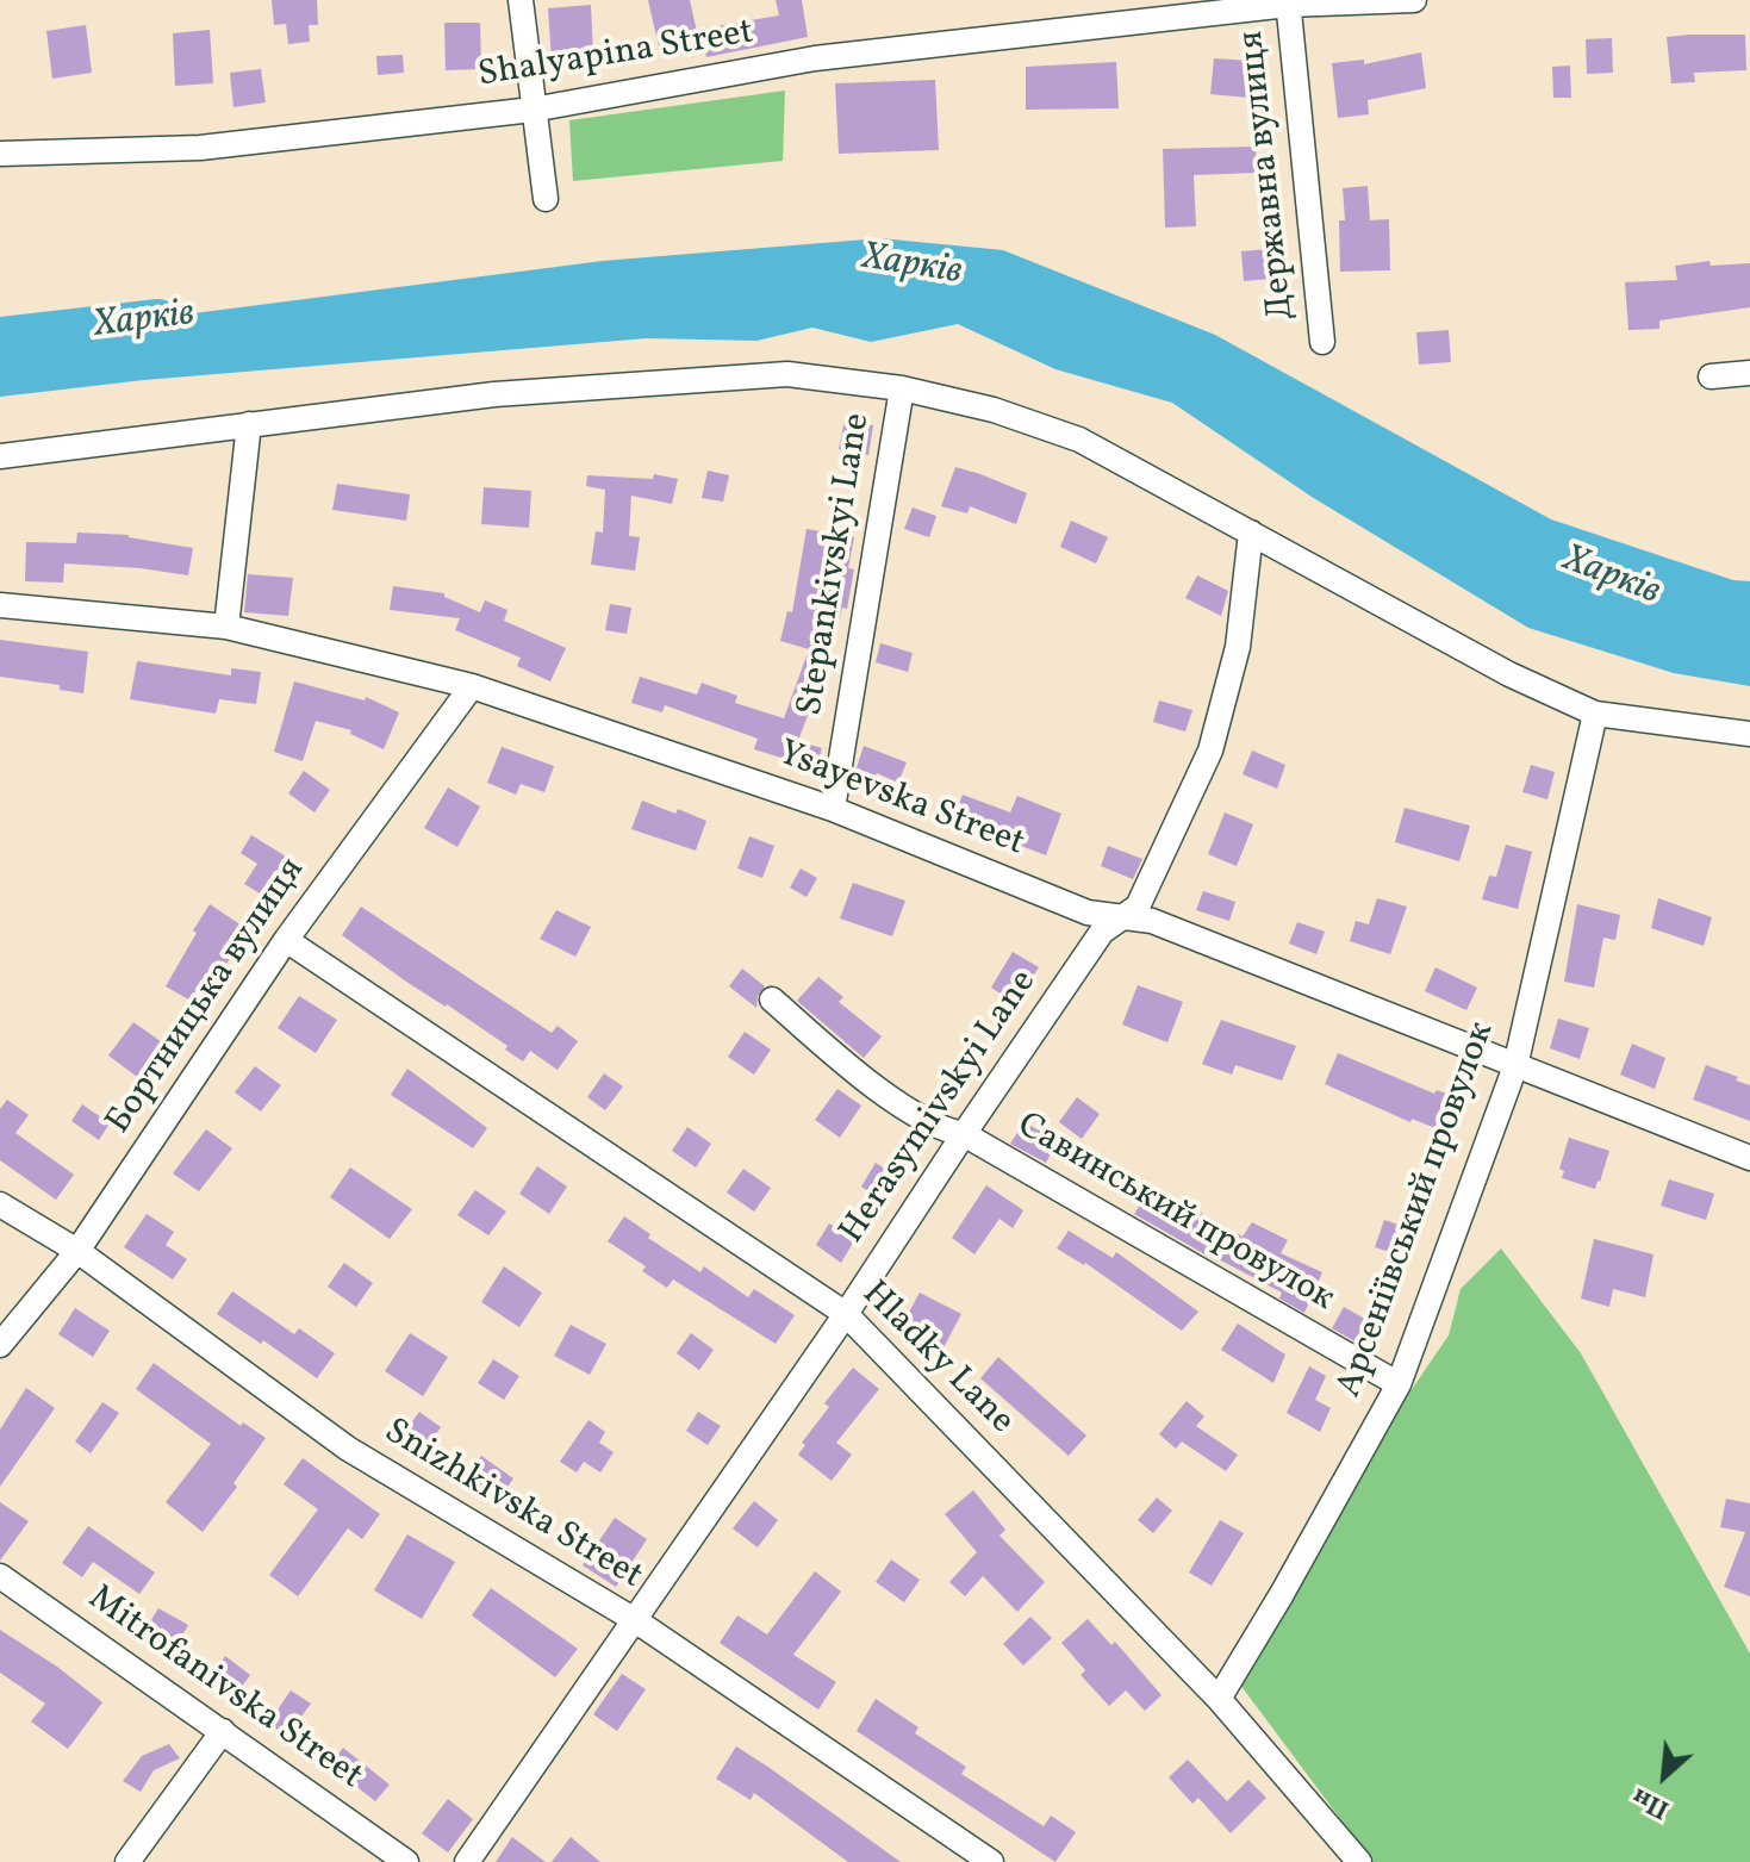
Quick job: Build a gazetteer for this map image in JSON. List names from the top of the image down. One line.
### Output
{"streets":{"street":["Shalyapina Street","Державна вулиця","Stepankivskyi Lane","Ysayevska Street","Бортницька вулиця","Herasymivskyi Lane","Арсеніївський провулок","Савинський провулок","Hladky Lane","Snizhkivska Street","Mitrofanivska Street"]},"crossings":[["Shalyapina Street","Державна вулиця"],["Stepankivskyi Lane","Ysayevska Street"],["Ysayevska Street","Бортницька вулиця"],["Ysayevska Street","Herasymivskyi Lane"],["Ysayevska Street","Арсеніївський провулок"],["Бортницька вулиця","Hladky Lane"],["Бортницька вулиця","Snizhkivska Street"],["Herasymivskyi Lane","Савинський провулок"],["Herasymivskyi Lane","Hladky Lane"],["Herasymivskyi Lane","Snizhkivska Street"],["Арсеніївський провулок","Савинський провулок"],["Арсеніївський провулок","Hladky Lane"]],"water":["Харків"],"north":"bottom left"}
